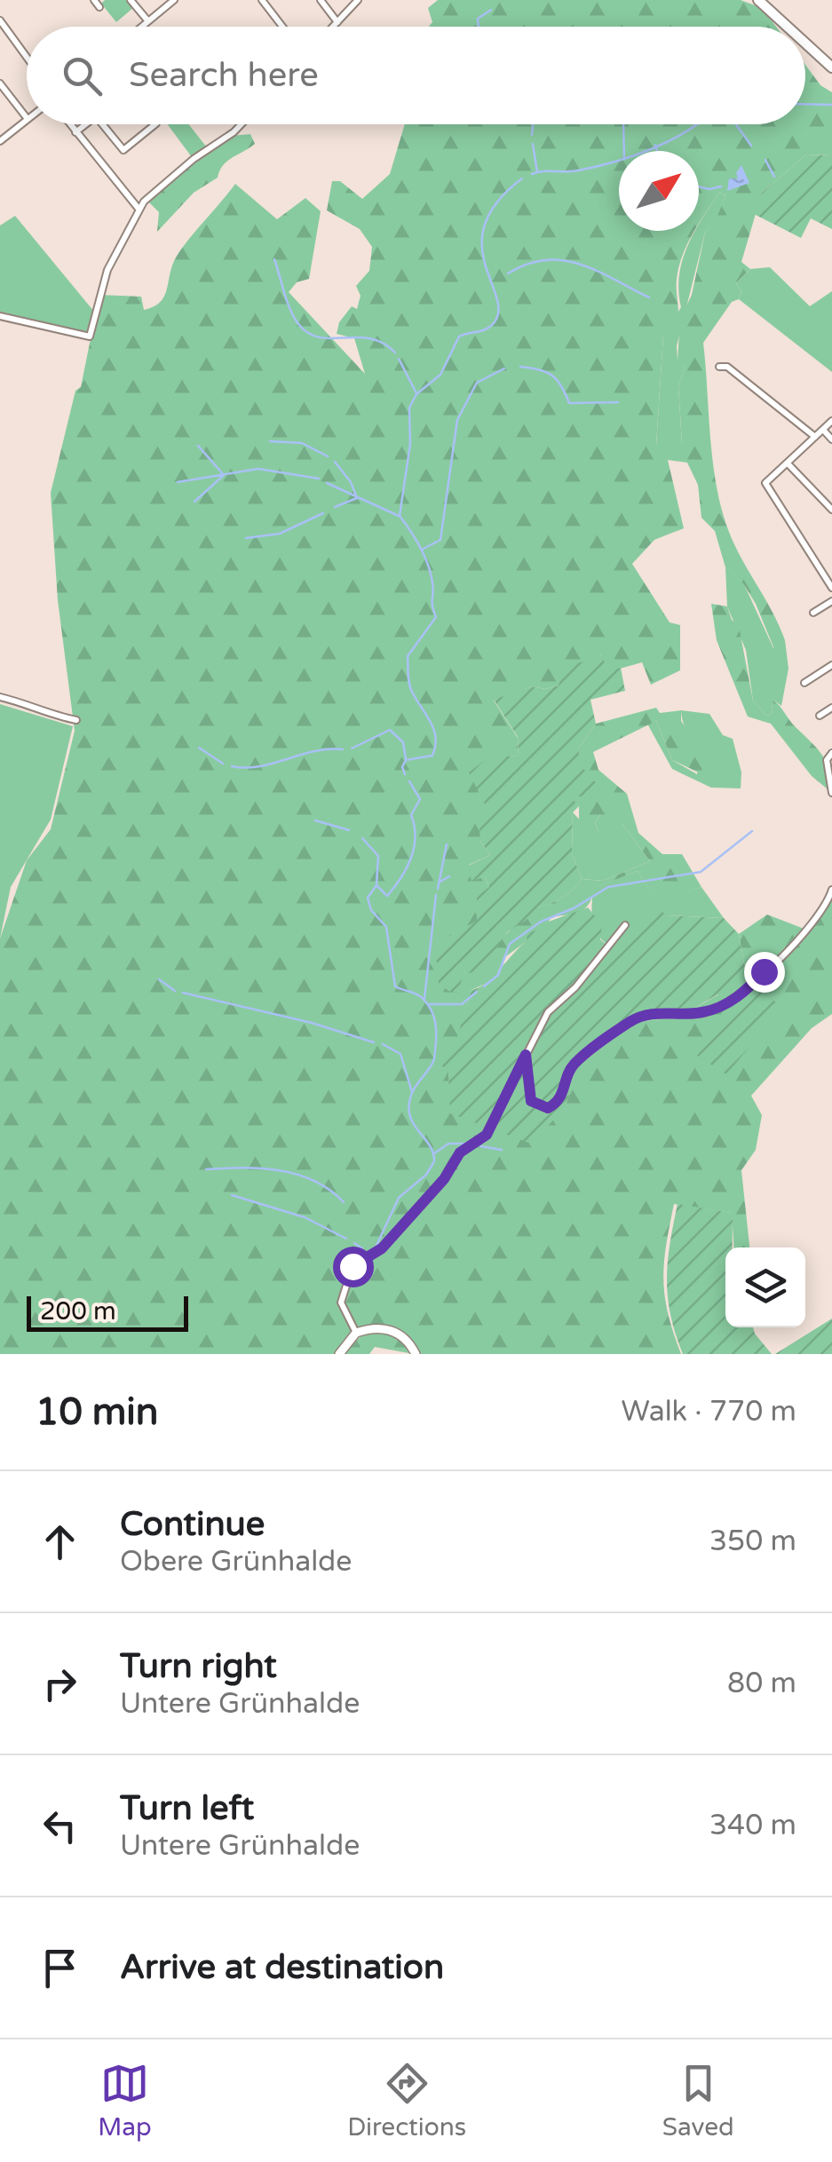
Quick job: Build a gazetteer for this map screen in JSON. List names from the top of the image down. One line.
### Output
{"scale_bar":"200 m","north":"top right","page":{"search":"Search here","scale":"200 m","heading":["10 min","Walk · 770 m"],"list":[["Continue","Obere Grünhalde","350 m"],["Turn right","Untere Grünhalde","80 m"],["Turn left","Untere Grünhalde","340 m"],"Arrive at destination"],"nav":["Map","Directions","Saved"]}}
